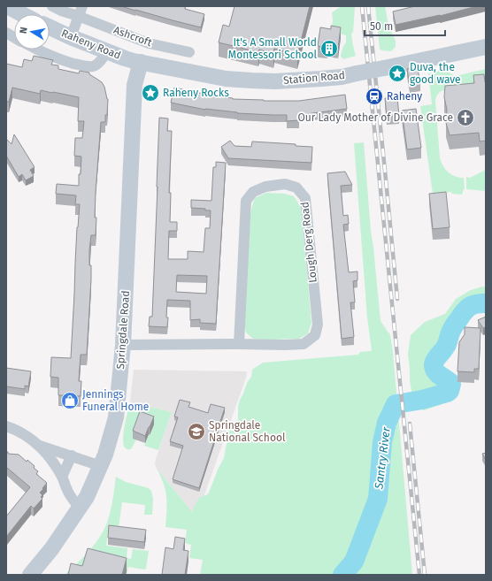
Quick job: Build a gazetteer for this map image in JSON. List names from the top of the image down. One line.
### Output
{"streets":{"street":["Ashcroft","Raheny Road","Station Road","Lough Derg Road","Springdale Road"]},"crossings":[["Raheny Road","Station Road"],["Raheny Road","Springdale Road"],["Station Road","Springdale Road"],["Lough Derg Road","Springdale Road"]],"water":["Santry River"],"places":{"building":["It's A Small World Montessori School"],"place":["Duva, the good wave","Raheny Rocks"],"station":["Raheny"],"church":["Our Lady Mother of Divine Grace"],"shop":["Jennings Funeral Home"],"school or university":["Springdale National School"]},"scale_bar":"50 m","north":"left"}
